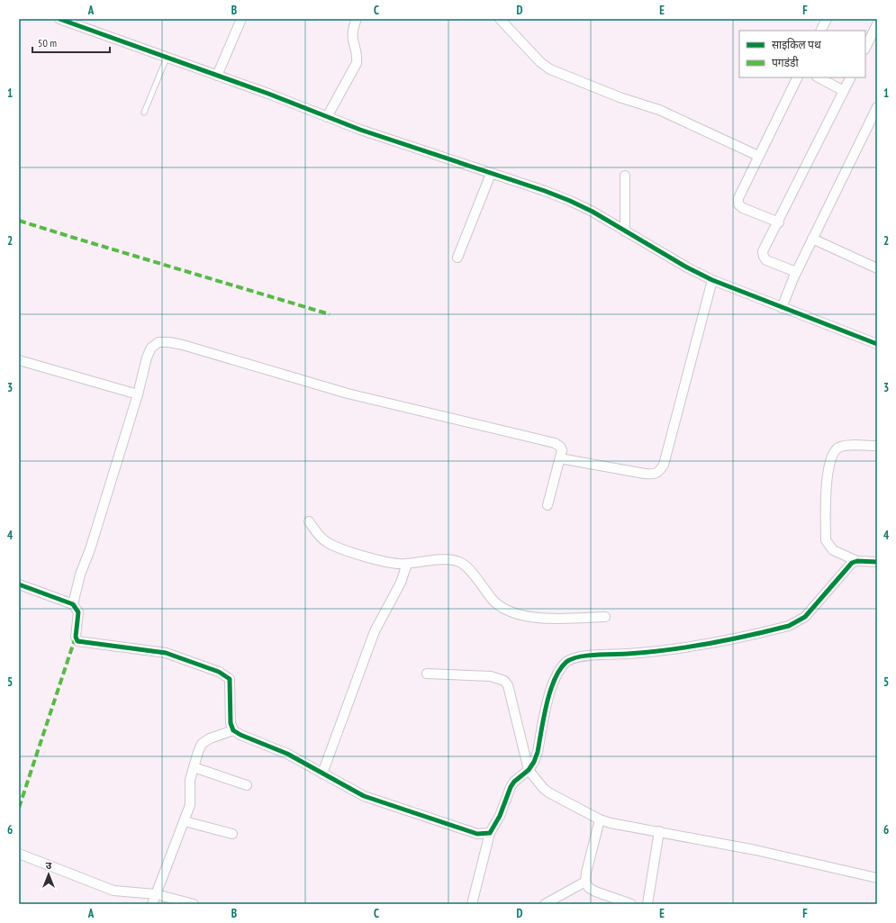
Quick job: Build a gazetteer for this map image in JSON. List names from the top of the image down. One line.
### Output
{"legend":["साइकिल पथ","पगडंडी"],"scale_bar":"50 m","north":"top","grid":{"columns":["A","B","C","D","E","F"],"rows":["1","2","3","4","5","6"]}}
